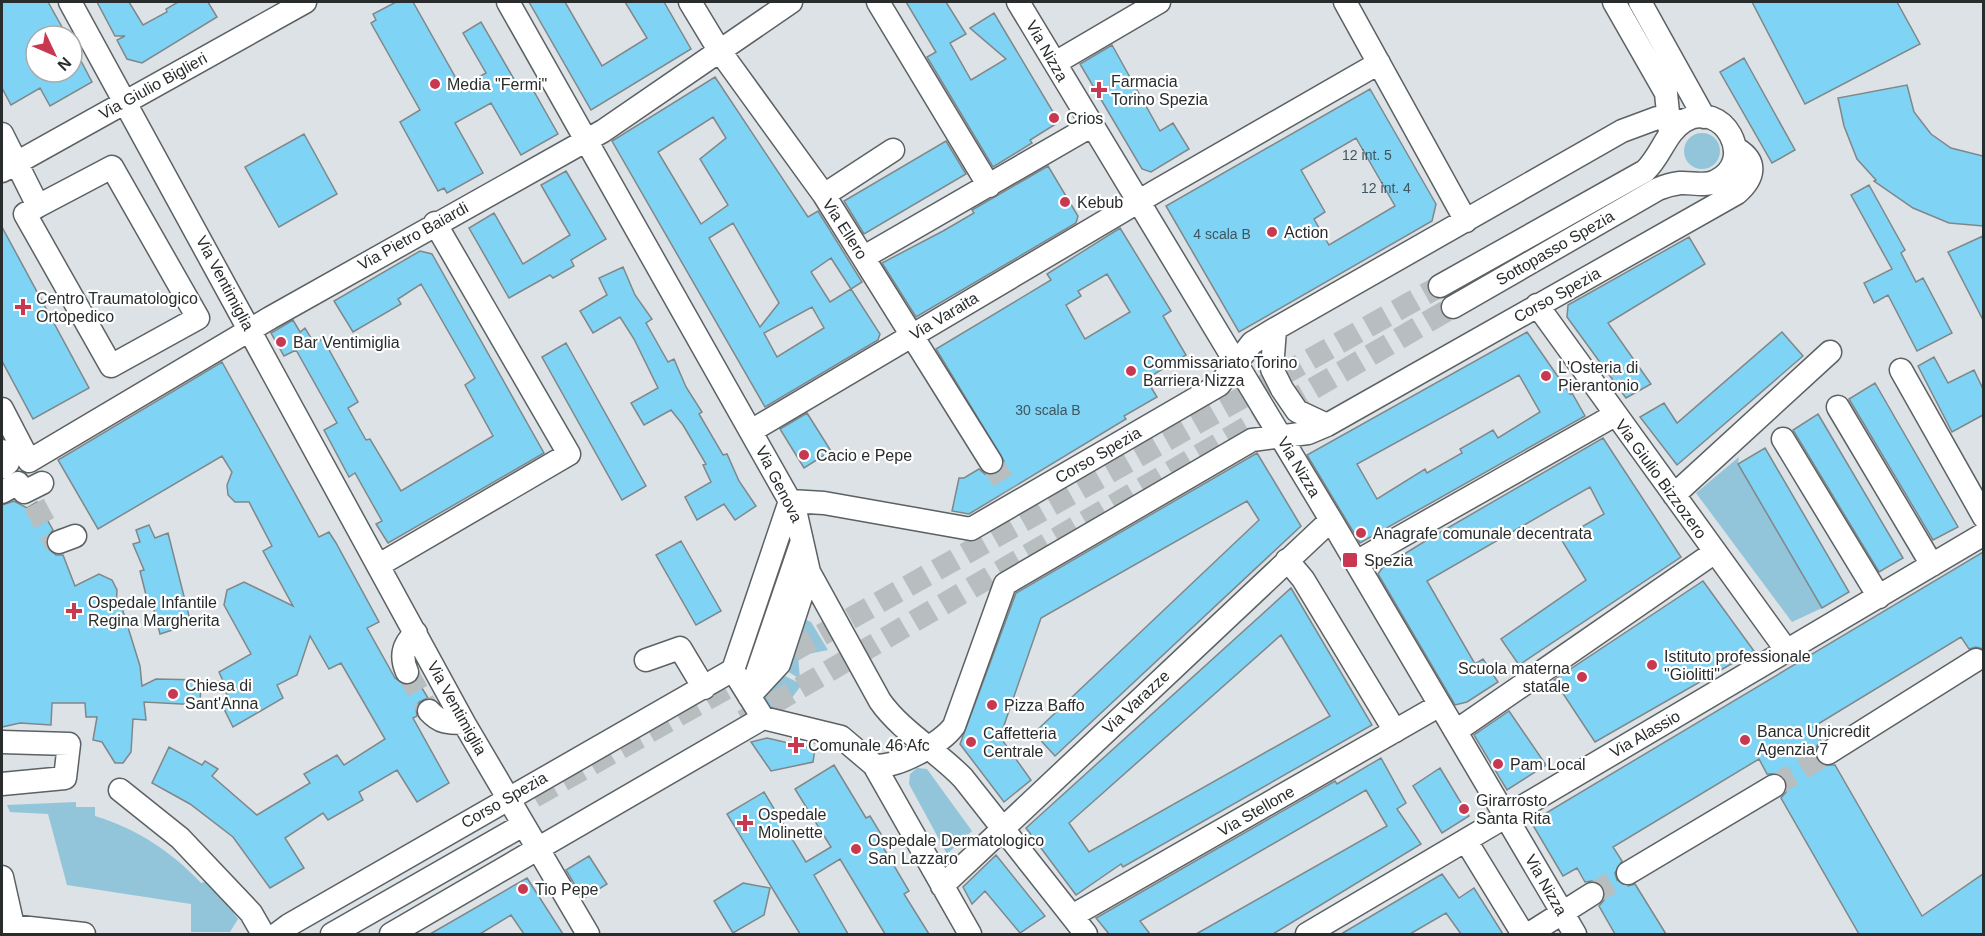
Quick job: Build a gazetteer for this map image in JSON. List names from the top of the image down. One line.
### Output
{"streets":{"street":["Via Nizza","Via Giulio Biglieri","Via Ellero","Via Pietro Baiardi","Sottopasso Spezia","Via Ventimiglia","Corso Spezia","Via Varaita","Via Giulio Bizzozero","Via Genova","Via Varazze","Via Alassio","Via Stellone"]},"crossings":[["Via Nizza","Corso Spezia"],["Via Nizza","Via Varaita"],["Via Nizza","Via Varazze"],["Via Nizza","Via Alassio"],["Via Nizza","Via Stellone"],["Via Giulio Biglieri","Via Ventimiglia"],["Via Ellero","Via Pietro Baiardi"],["Via Ellero","Via Varaita"],["Via Pietro Baiardi","Via Ventimiglia"],["Via Pietro Baiardi","Via Genova"],["Sottopasso Spezia","Corso Spezia"],["Via Ventimiglia","Corso Spezia"],["Corso Spezia","Via Giulio Bizzozero"],["Corso Spezia","Via Genova"],["Via Varaita","Via Genova"],["Via Giulio Bizzozero","Via Alassio"],["Via Genova","Via Varazze"],["Via Genova","Via Stellone"]],"places":{"other":["Media \"Fermi\"","Crios","Kebub","Action","Bar Ventimiglia","Commissariato Torino Barriera Nizza","L'Osteria di Pierantonio","Cacio e Pepe","Anagrafe comunale decentrata","Istituto professionale \"Giolitti\"","Scuola materna statale","Chiesa di Sant'Anna","Pizza Baffo","Banca Unicredit Agenzia 7","Caffetteria Centrale","Pam Local","Girarrosto Santa Rita","Ospedale Dermatologico San Lazzaro","Tio Pepe"],"health":["Farmacia Torino Spezia","Centro Traumatologico Ortopedico","Ospedale Infantile Regina Margherita","Comunale 46 Afc","Ospedale Molinette"],"transit":["Spezia"]},"house_numbers":["12 int. 5","12 int. 4","4 scala B","30 scala B"],"north":"bottom right"}
